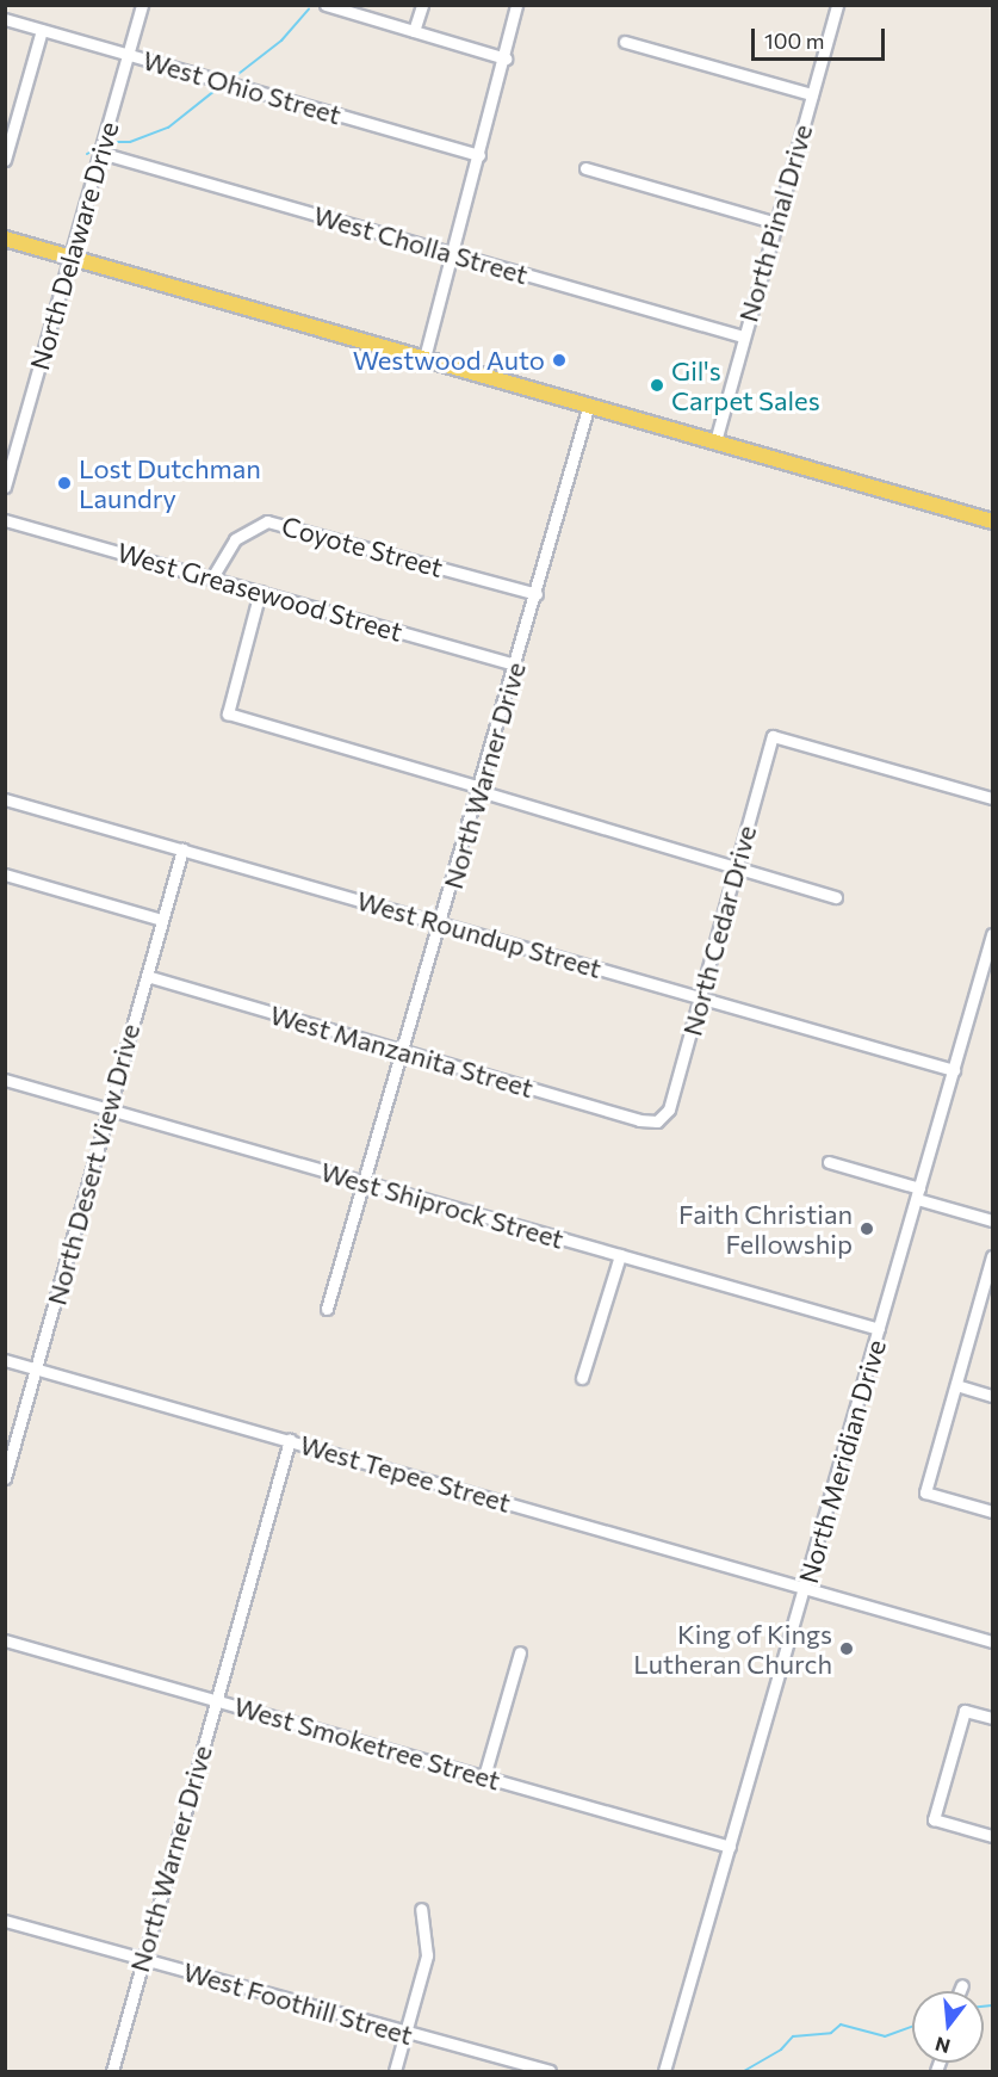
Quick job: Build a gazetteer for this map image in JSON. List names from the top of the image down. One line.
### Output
{"streets":{"street":["West Ohio Street","North Pinal Drive","West Cholla Street","North Delaware Drive","Coyote Street","West Greasewood Street","North Warner Drive","North Cedar Drive","West Roundup Street","West Manzanita Street","North Desert View Drive","West Shiprock Street","North Meridian Drive","West Tepee Street","West Smoketree Street","West Foothill Street"]},"crossings":[["West Ohio Street","North Delaware Drive"],["North Pinal Drive","West Cholla Street"],["West Cholla Street","North Delaware Drive"],["Coyote Street","West Greasewood Street"],["Coyote Street","North Warner Drive"],["West Greasewood Street","North Warner Drive"],["North Warner Drive","West Roundup Street"],["North Warner Drive","West Manzanita Street"],["North Warner Drive","West Shiprock Street"],["North Warner Drive","West Tepee Street"],["North Warner Drive","West Smoketree Street"],["North Warner Drive","West Foothill Street"],["North Cedar Drive","West Roundup Street"],["North Cedar Drive","West Manzanita Street"],["West Roundup Street","North Desert View Drive"],["West Roundup Street","North Meridian Drive"],["West Manzanita Street","North Desert View Drive"],["North Desert View Drive","West Shiprock Street"],["North Desert View Drive","West Tepee Street"],["West Shiprock Street","North Meridian Drive"],["North Meridian Drive","West Tepee Street"],["North Meridian Drive","West Smoketree Street"]],"places":["Westwood Auto","Gil's Carpet Sales","Lost Dutchman Laundry","Faith Christian Fellowship","King of Kings Lutheran Church"],"scale_bar":"100 m","north":"bottom"}
